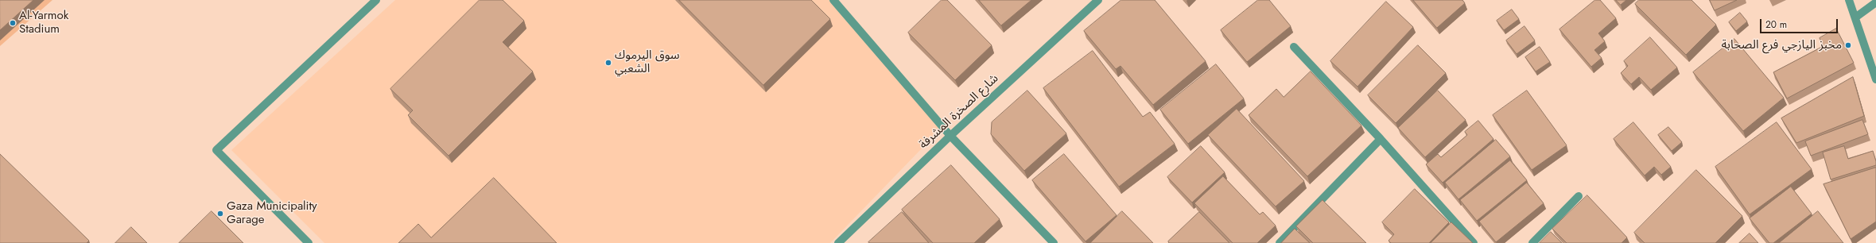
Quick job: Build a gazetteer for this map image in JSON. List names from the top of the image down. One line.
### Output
{"streets":{"street":["شارع الصخرة المشرفة"]},"places":["Al-Yarmok Stadium","مخبز اليازجي فرع الصحابة","سوق اليرموك الشعبي","Gaza Municipality Garage"],"scale_bar":"20 m"}
